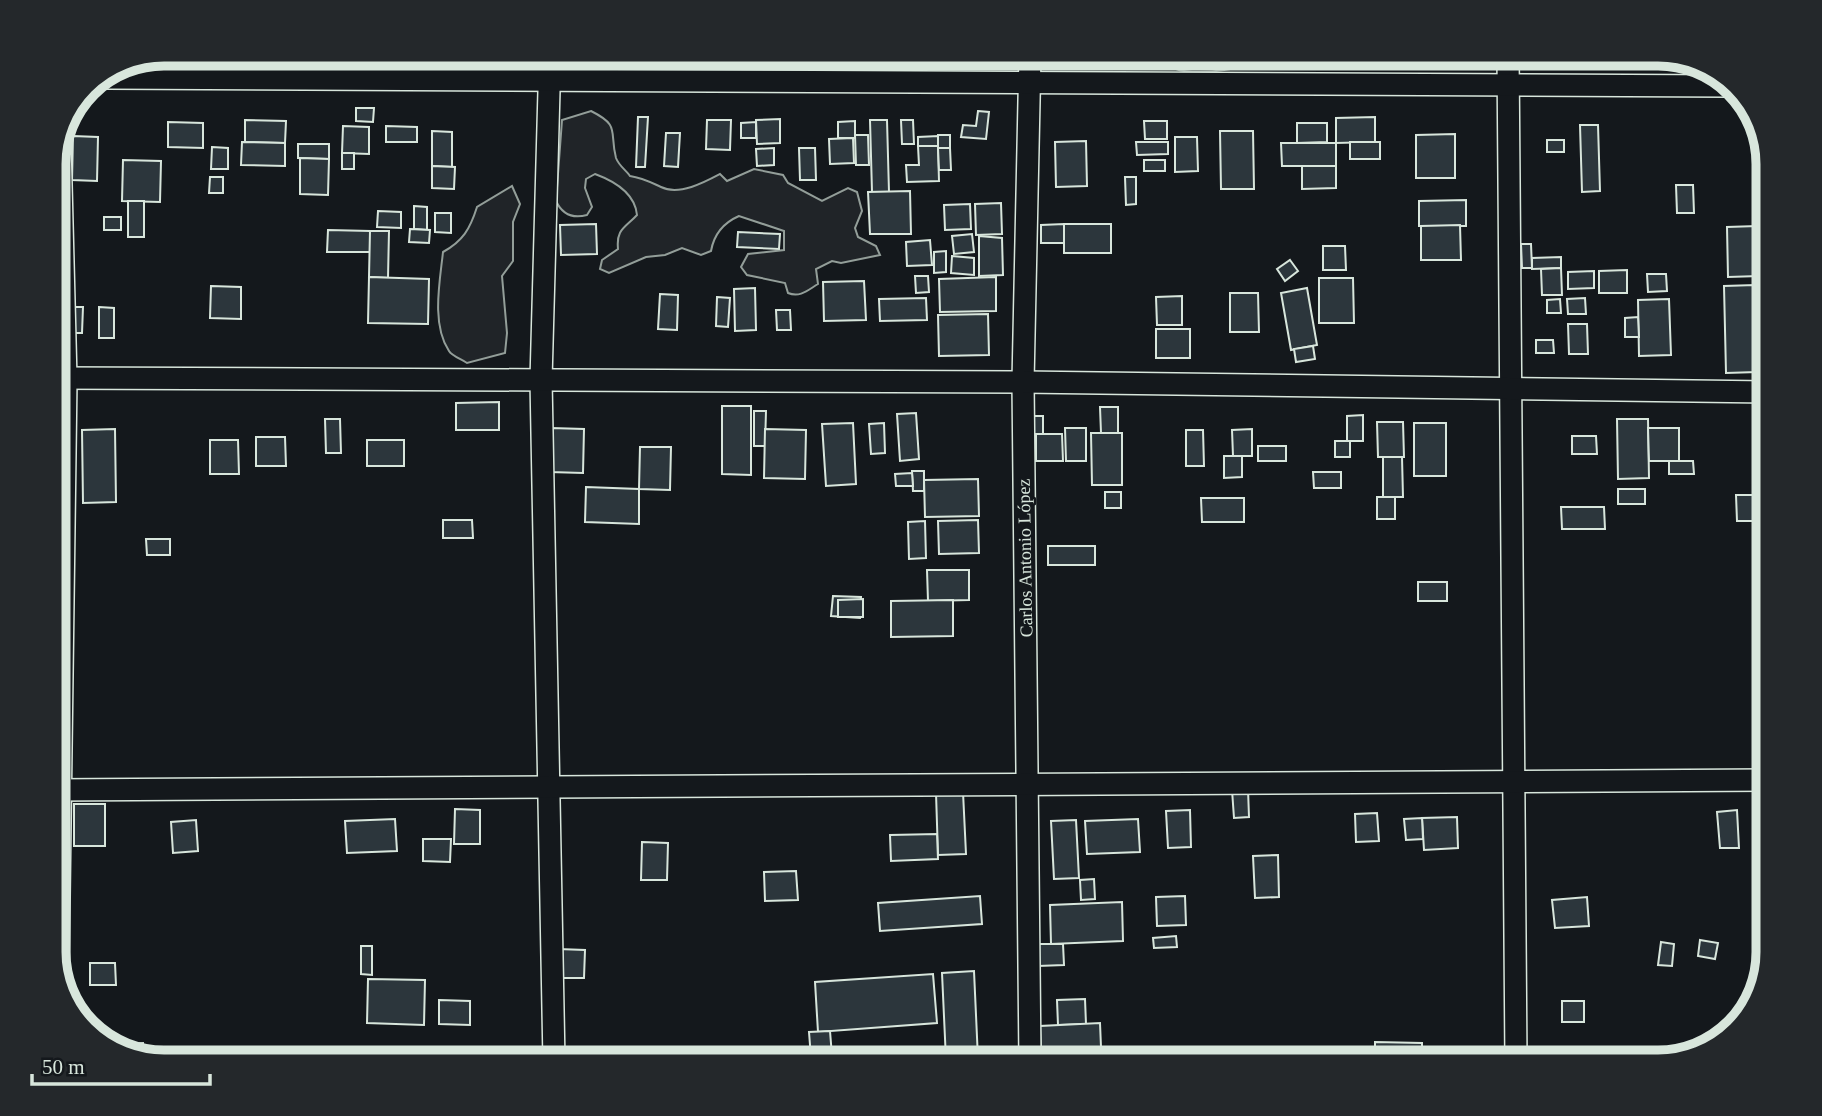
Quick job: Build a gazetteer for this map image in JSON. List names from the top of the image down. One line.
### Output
{"streets":{"street":["Carlos Antonio López"]},"scale_bar":"50 m"}
